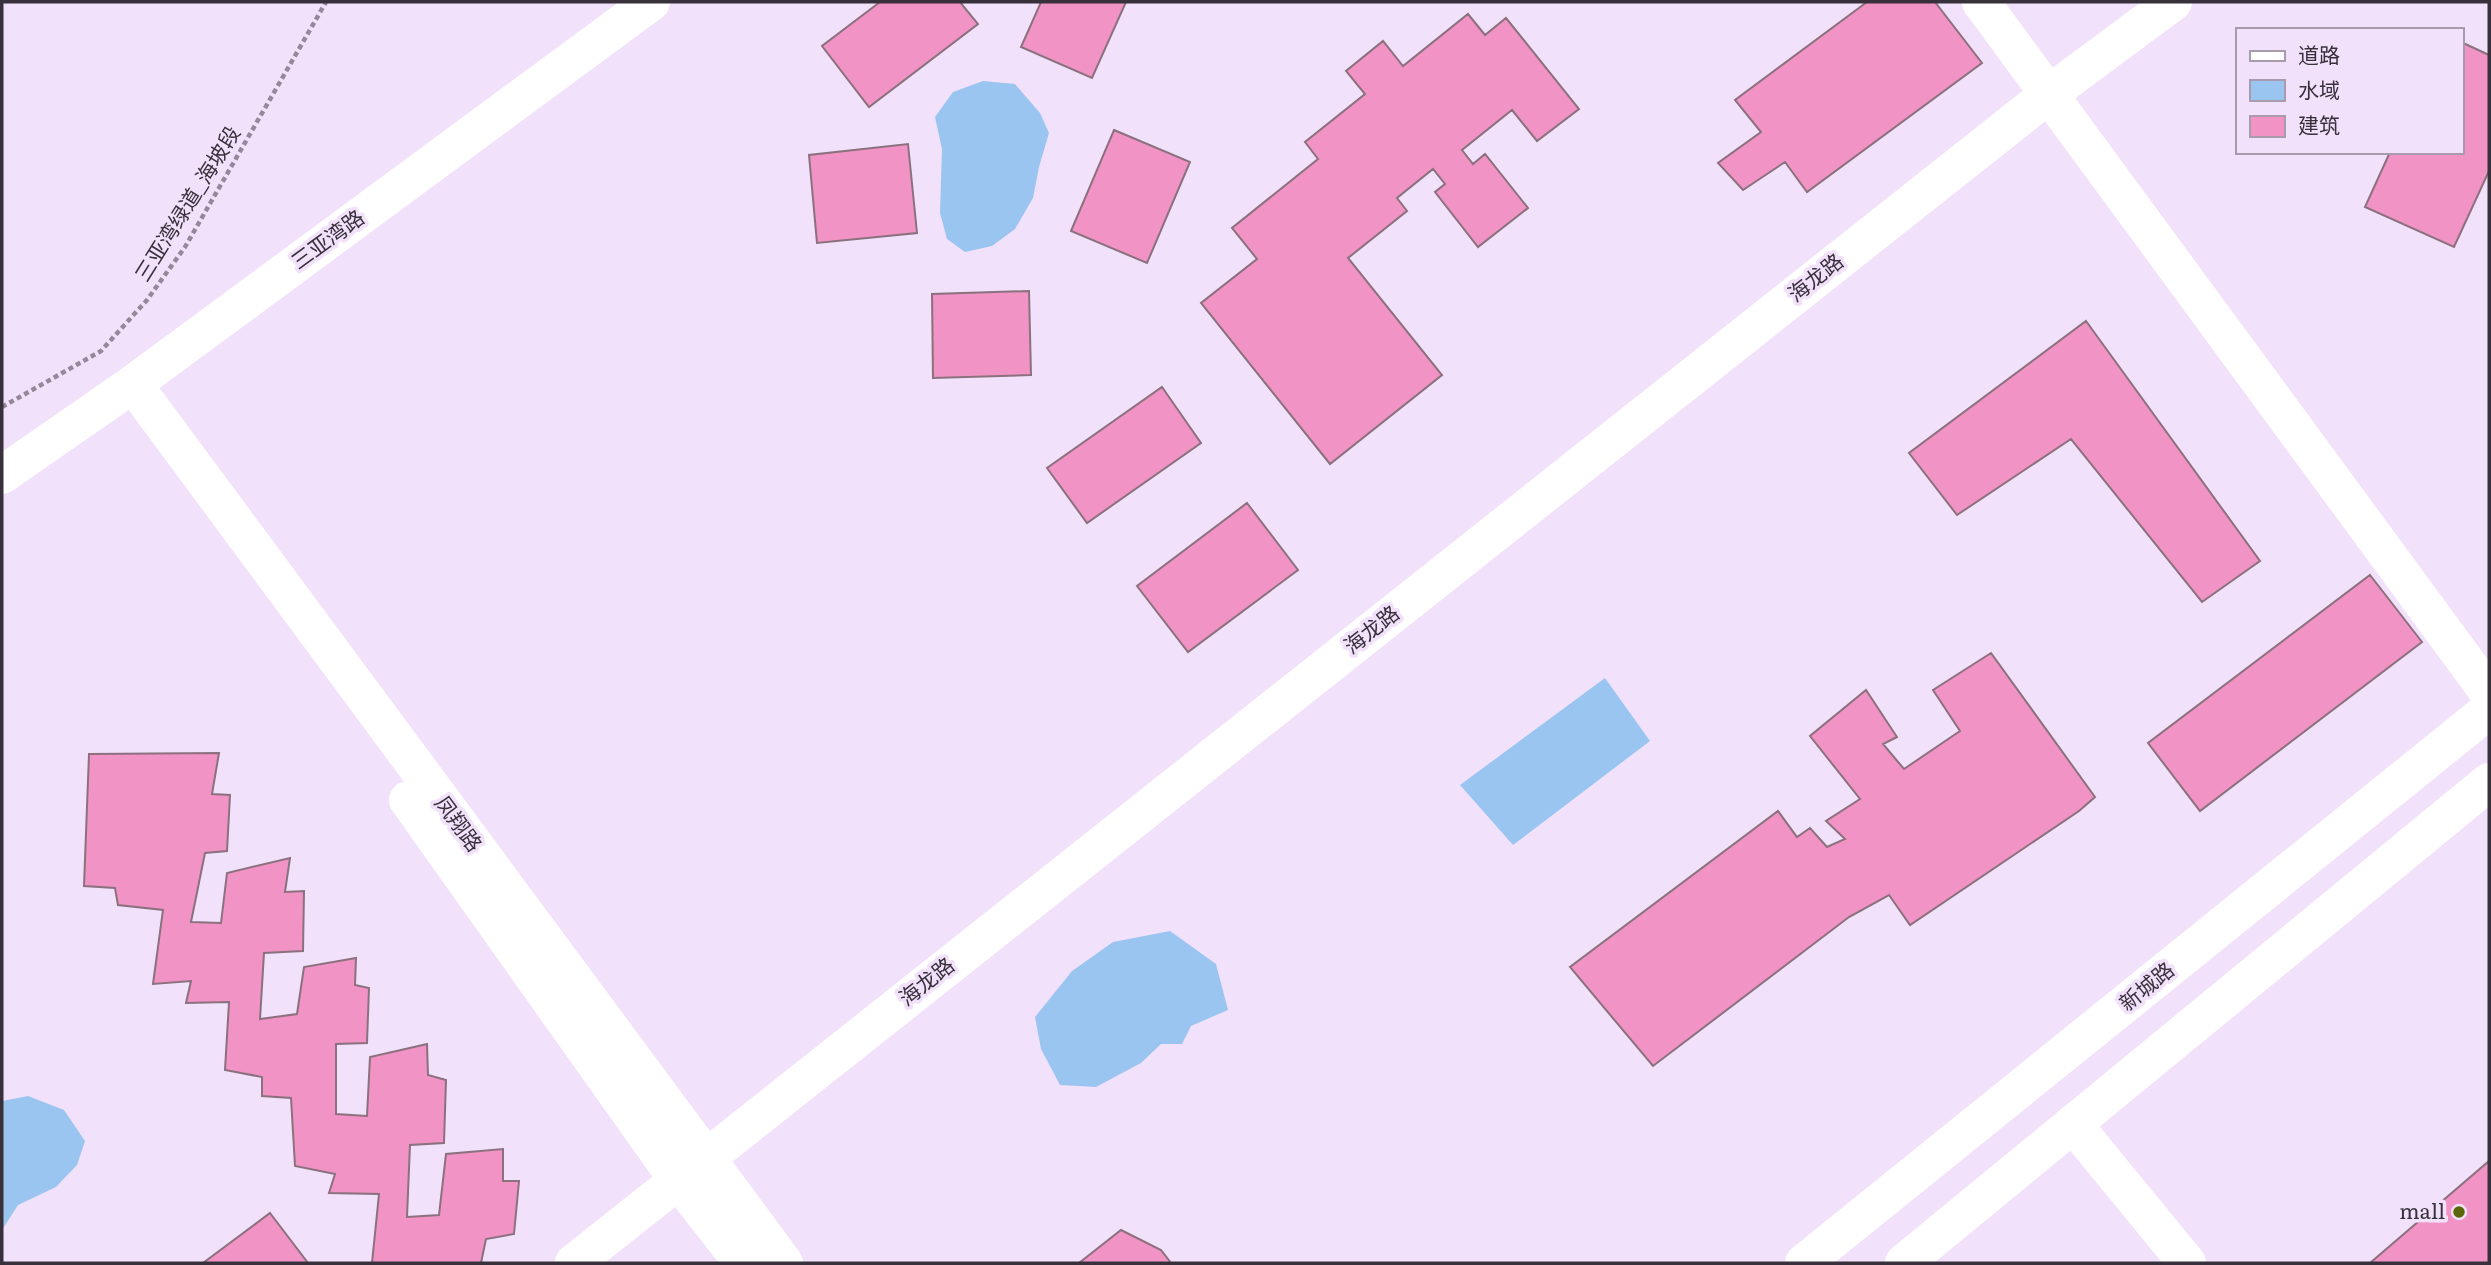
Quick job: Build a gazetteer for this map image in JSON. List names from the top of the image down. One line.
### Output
{"streets":{"street":["三亚湾路","海龙路","凤翔路","新城路"],"path":["三亚湾绿道_海坡段"]},"crossings":[["三亚湾路","凤翔路"],["海龙路","凤翔路"]],"places":["mall"],"legend":["道路","水域","建筑"]}
